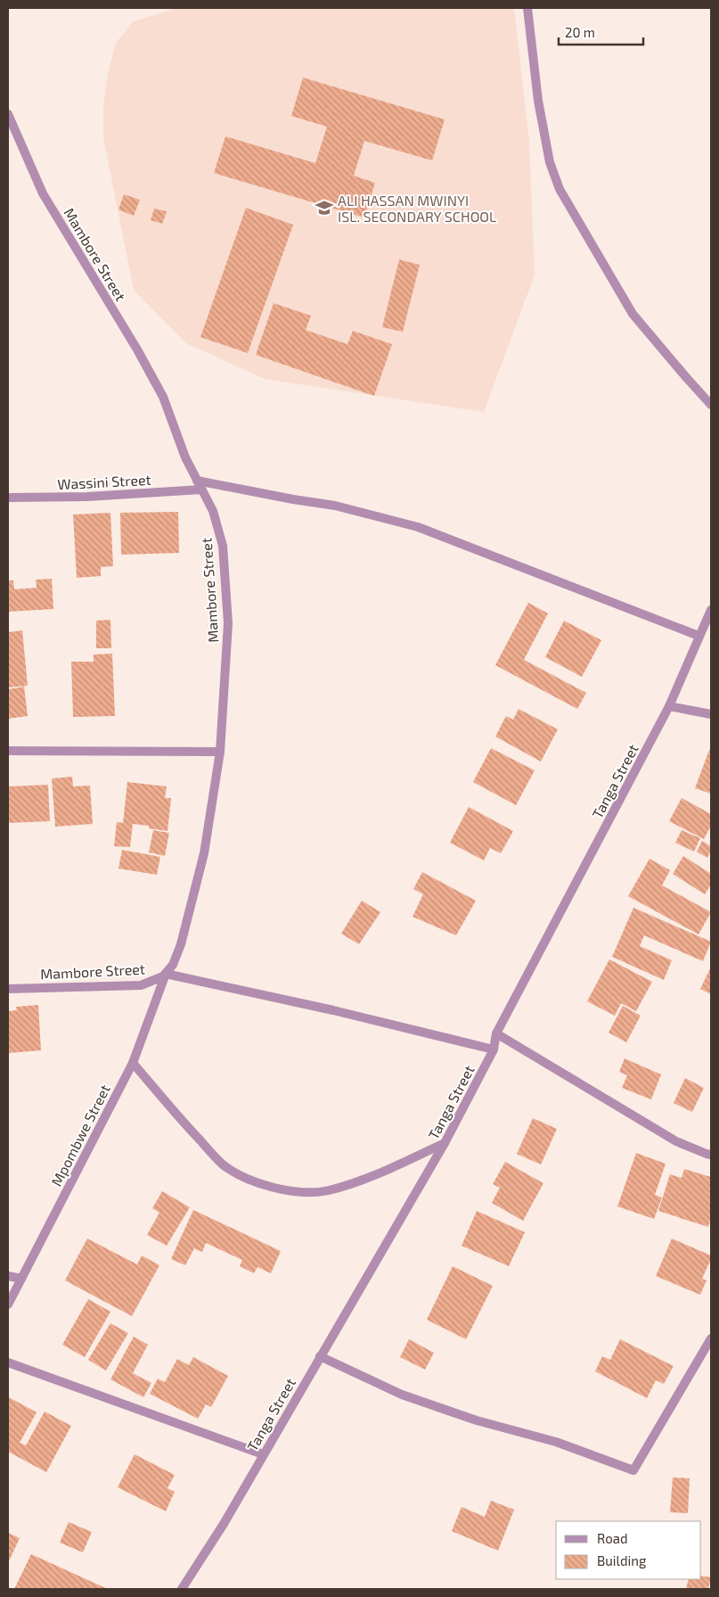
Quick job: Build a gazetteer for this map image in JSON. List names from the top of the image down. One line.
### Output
{"streets":{"street":["Mambore Street","Wassini Street","Tanga Street","Mpombwe Street"]},"crossings":[["Mambore Street","Wassini Street"],["Mambore Street","Mpombwe Street"]],"places":{"school or university":["ALI HASSAN MWINYI ISL. SECONDARY SCHOOL"]},"legend":["Road","Building"],"scale_bar":"20 m"}
